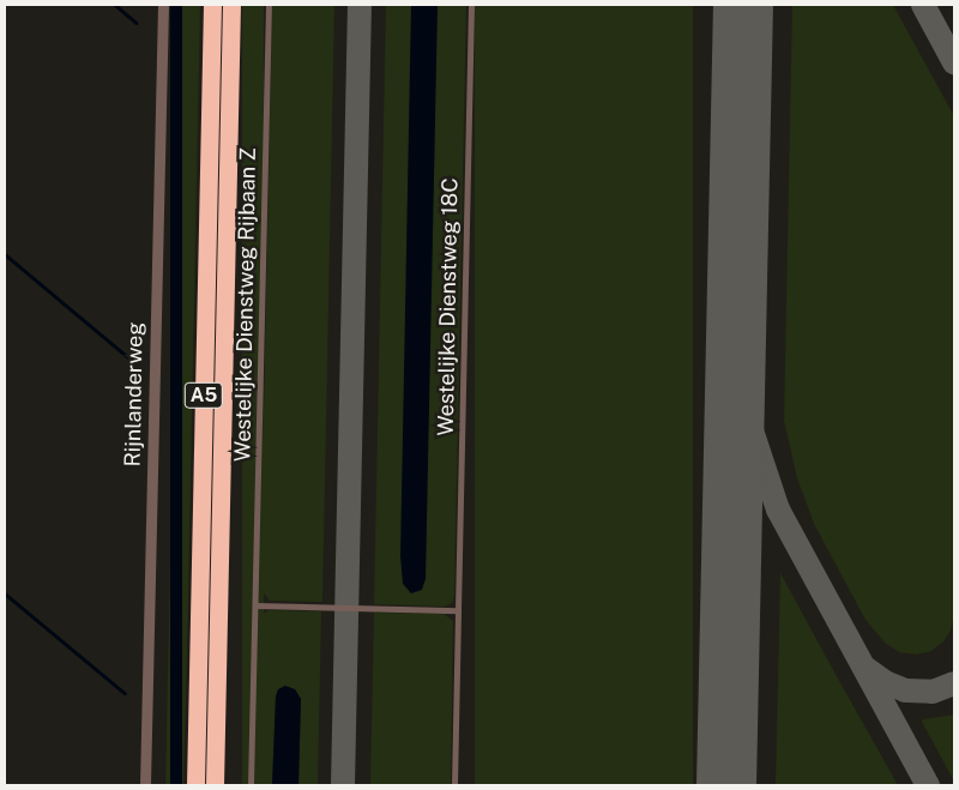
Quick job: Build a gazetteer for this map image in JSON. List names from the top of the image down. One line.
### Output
{"streets":{"highway":["A5"],"street":["Rijnlanderweg"],"lane":["Westelijke Dienstweg Rijbaan Z","Westelijke Dienstweg 18C"]}}
